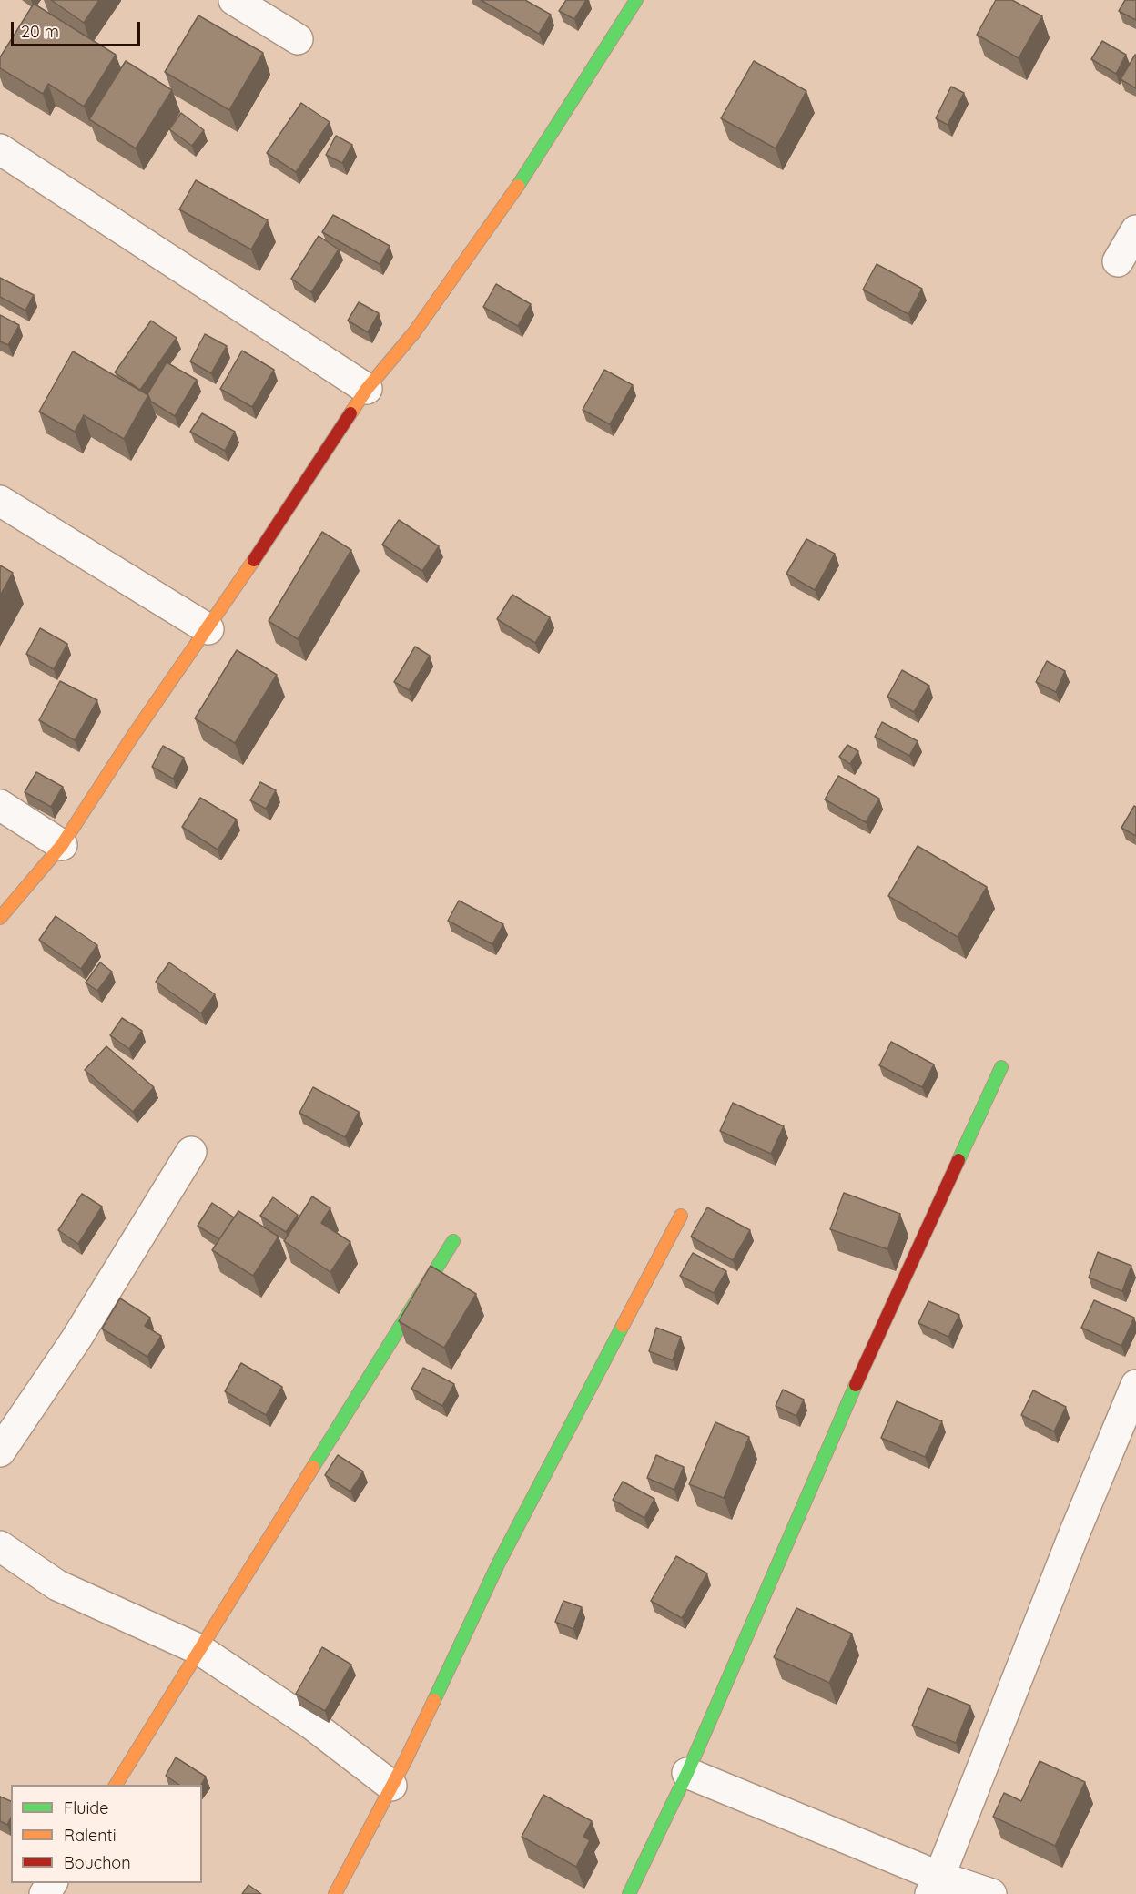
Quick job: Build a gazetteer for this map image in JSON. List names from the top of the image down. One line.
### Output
{"legend":["Fluide","Ralenti","Bouchon"],"scale_bar":"20 m"}
